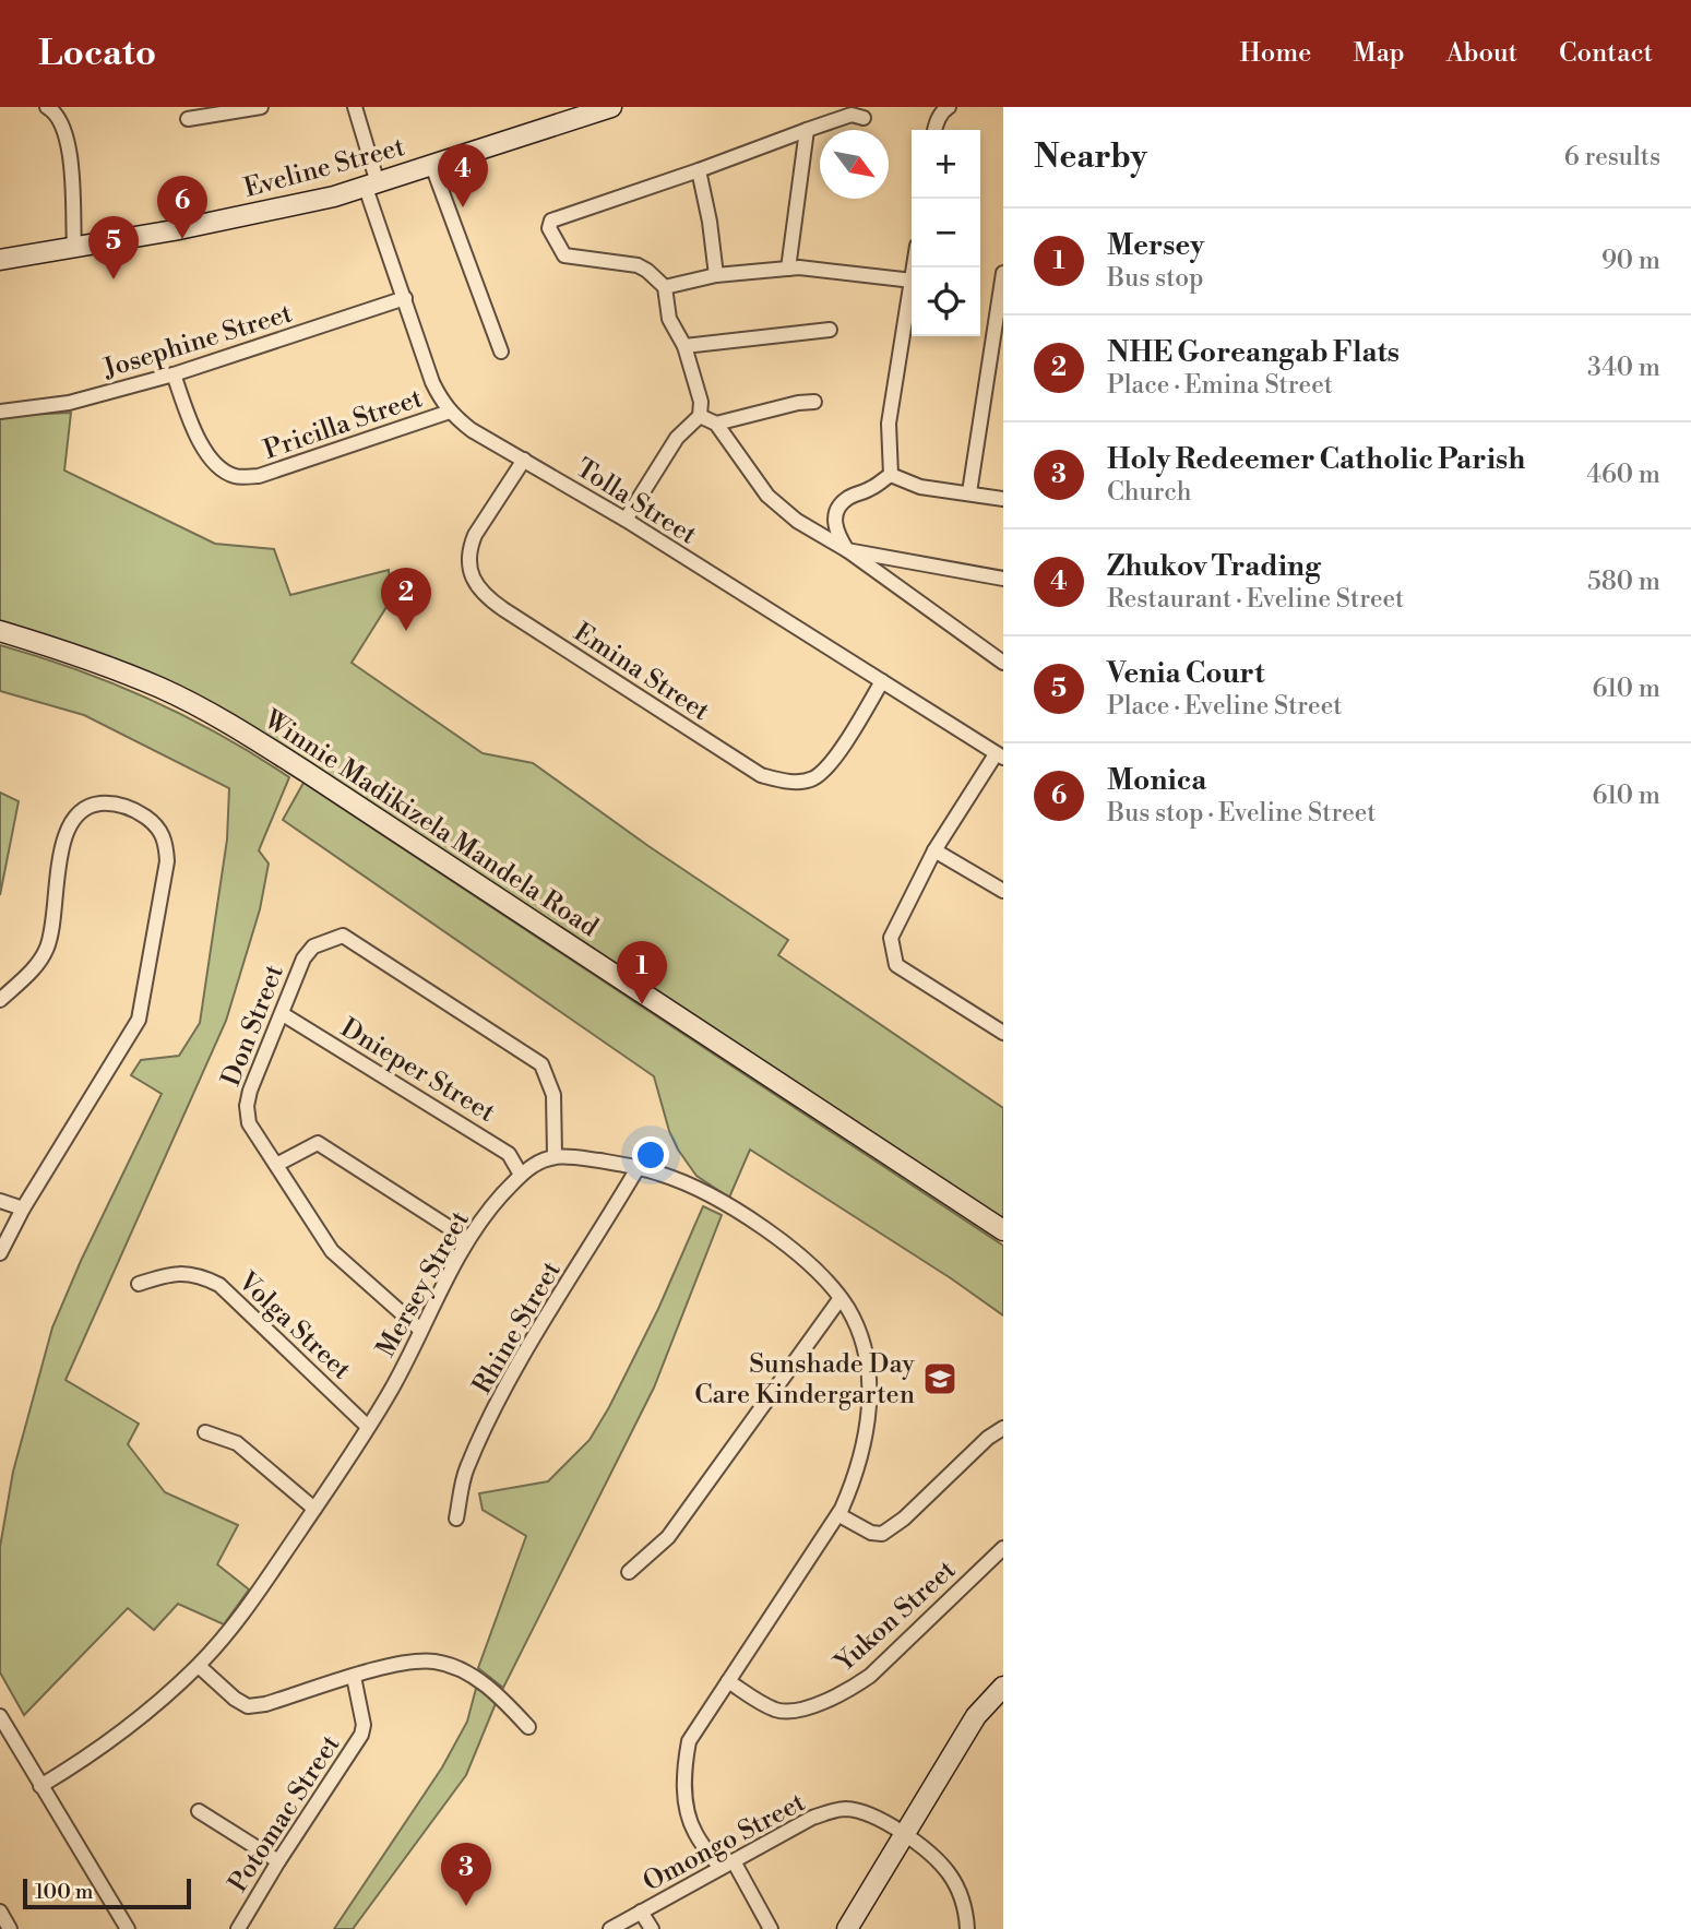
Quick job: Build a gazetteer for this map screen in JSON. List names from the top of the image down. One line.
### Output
{"streets":{"main road":["Eveline Street","Winnie Madikizela Mandela Road"],"street":["Josephine Street","Pricilla Street","Tolla Street","Emina Street","Don Street","Dnieper Street","Mersey Street","Volga Street","Rhine Street","Yukon Street","Potomac Street","Omongo Street"]},"crossings":[["Eveline Street","Tolla Street"],["Josephine Street","Pricilla Street"],["Josephine Street","Tolla Street"],["Pricilla Street","Tolla Street"],["Tolla Street","Emina Street"],["Don Street","Dnieper Street"],["Don Street","Mersey Street"],["Dnieper Street","Mersey Street"],["Mersey Street","Volga Street"]],"places":{"school or university":["Sunshade Day Care Kindergarten"]},"scale_bar":"100 m","north":"bottom right","page":{"header":"Locato","nav":["Home","Map","About","Contact"],"heading":["Nearby","6 results"],"map_buttons":["+","−"],"pins":["4","6","5","2","1","3"],"list":[{"mark":"1","name":"Mersey","note":"Bus stop","value":"90 m"},{"mark":"2","name":"NHE Goreangab Flats","note":"Place · Emina Street","value":"340 m"},{"mark":"3","name":"Holy Redeemer Catholic Parish","note":"Church","value":"460 m"},{"mark":"4","name":"Zhukov Trading","note":"Restaurant · Eveline Street","value":"580 m"},{"mark":"5","name":"Venia Court","note":"Place · Eveline Street","value":"610 m"},{"mark":"6","name":"Monica","note":"Bus stop · Eveline Street","value":"610 m"}],"scale":"100 m"}}
